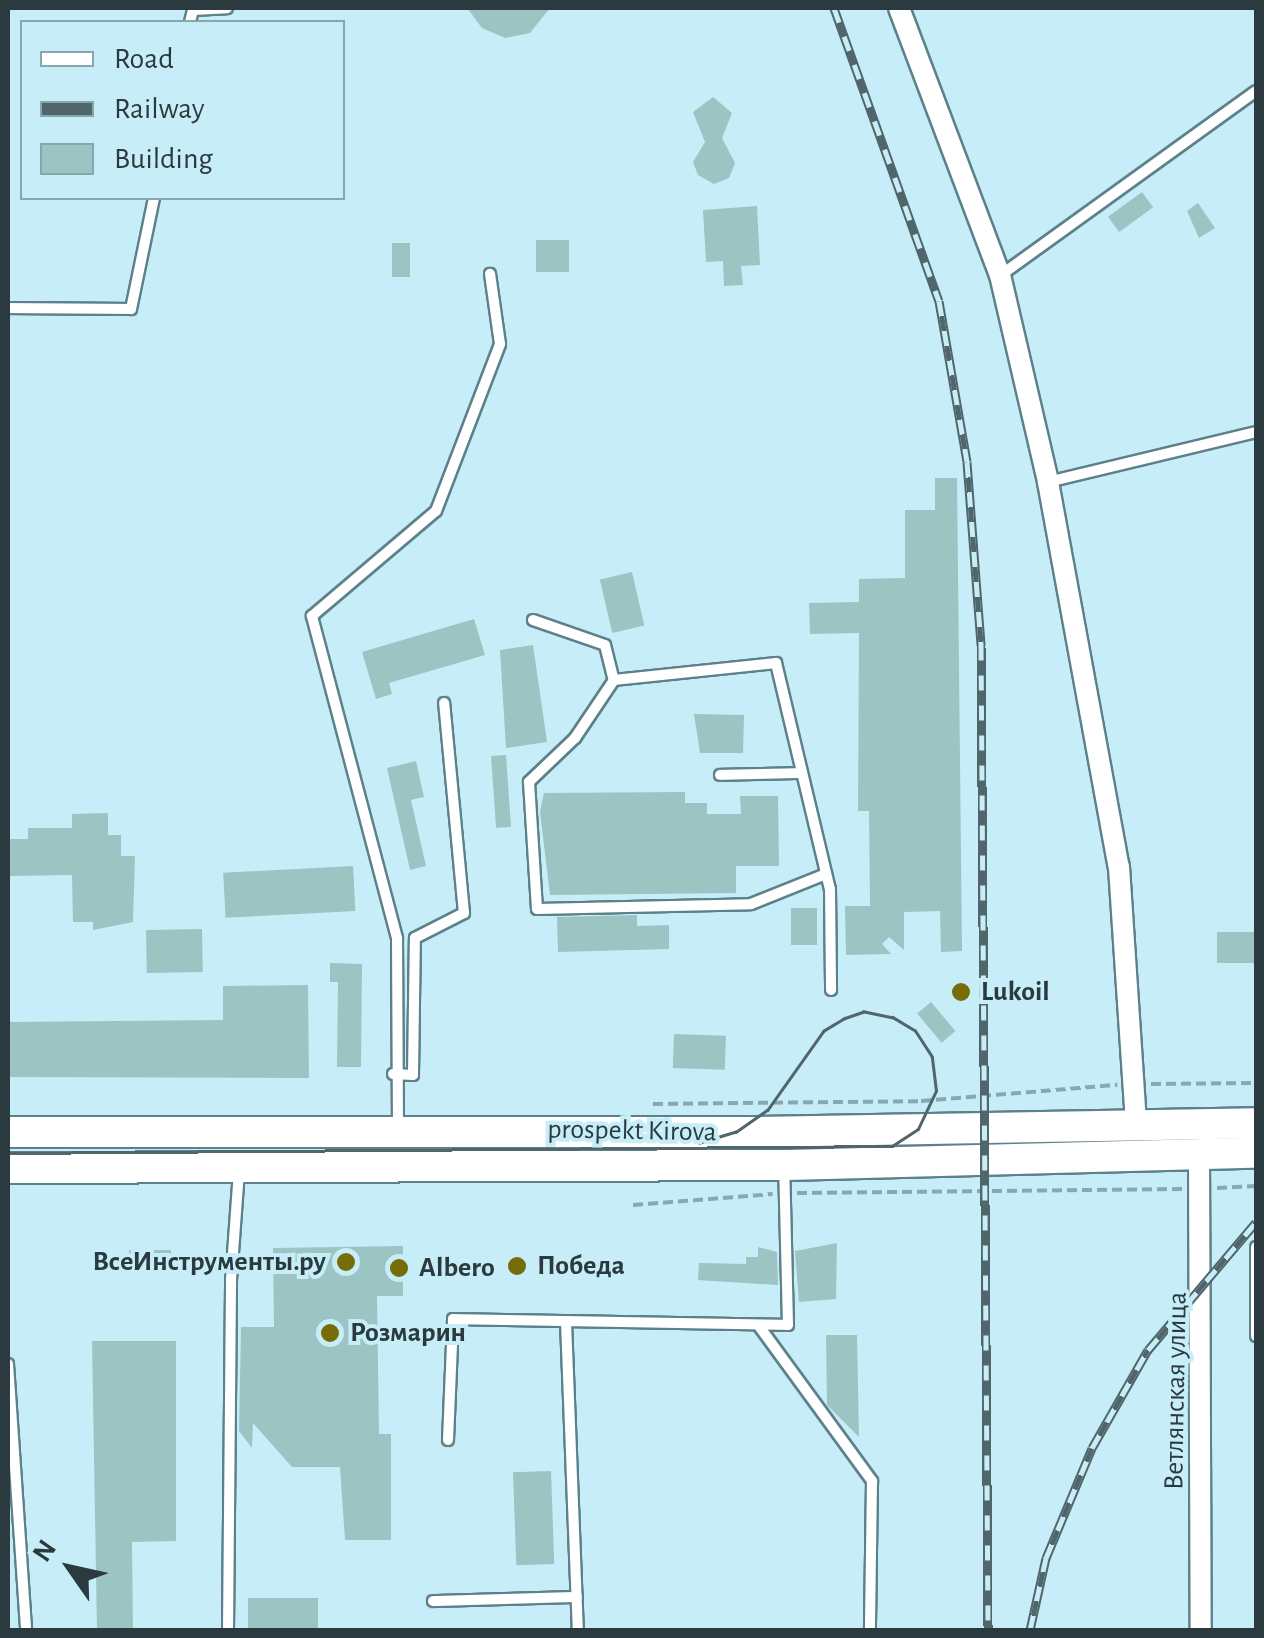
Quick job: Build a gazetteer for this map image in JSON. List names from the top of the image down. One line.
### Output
{"streets":{"main road":["prospekt Kirova"],"street":["Ветлянская улица"]},"crossings":[["prospekt Kirova","Ветлянская улица"]],"places":["Lukoil","ВсеИнструменты.ру","Победа","Albero","Розмарин"],"legend":["Road","Railway","Building"],"north":"top left"}
